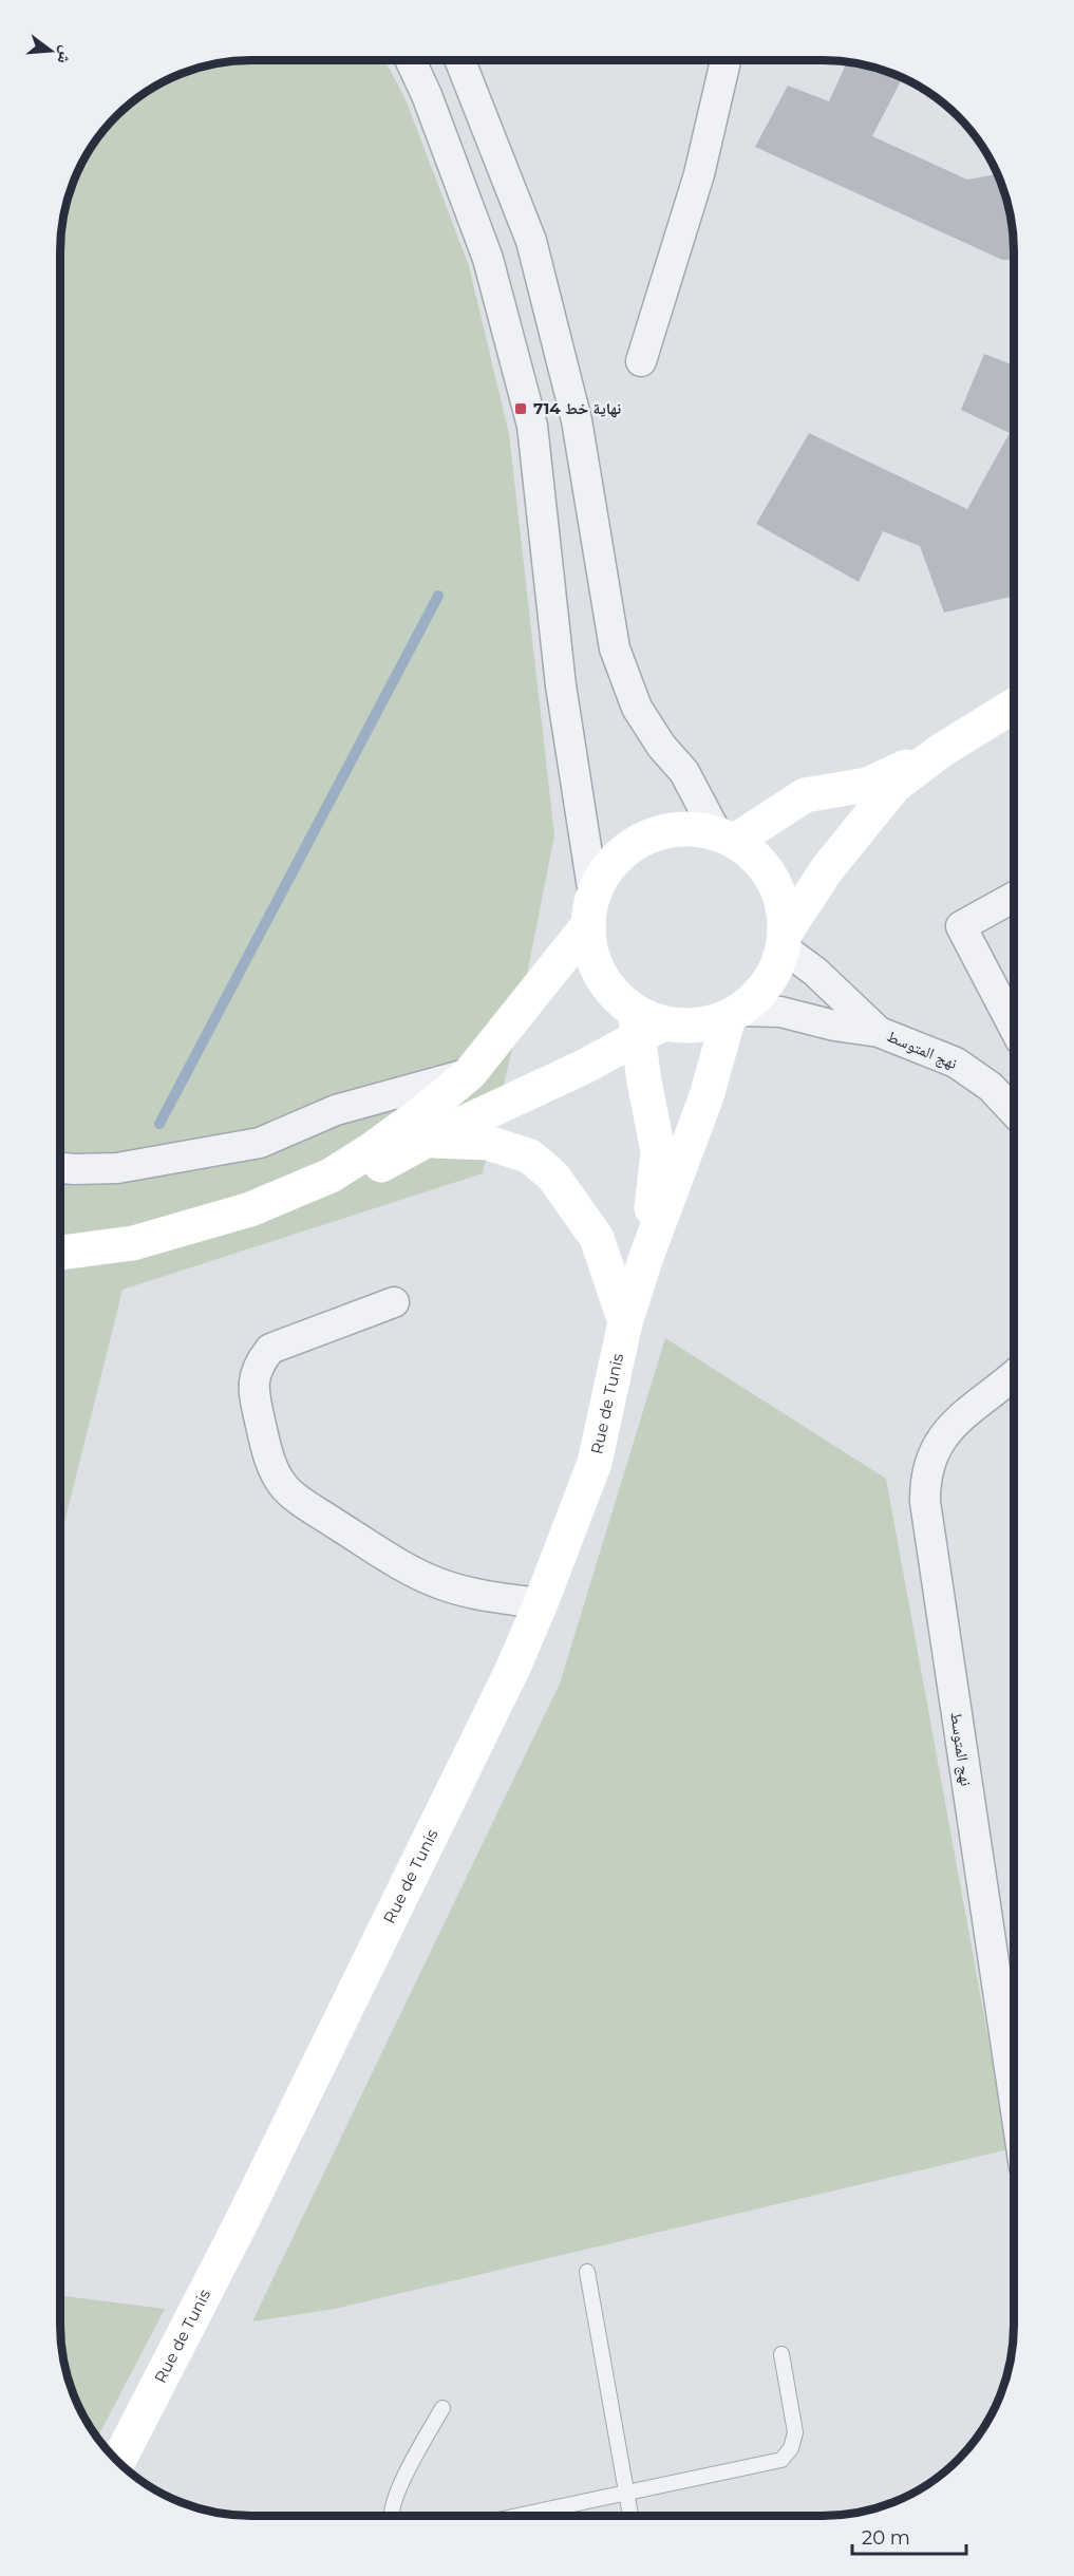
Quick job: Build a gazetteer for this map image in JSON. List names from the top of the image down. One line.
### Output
{"streets":{"main road":["Rue de Tunis"],"street":["نهج المتوسط"]},"places":{"transit":["نهاية خط 714"]},"scale_bar":"20 m","north":"right"}
